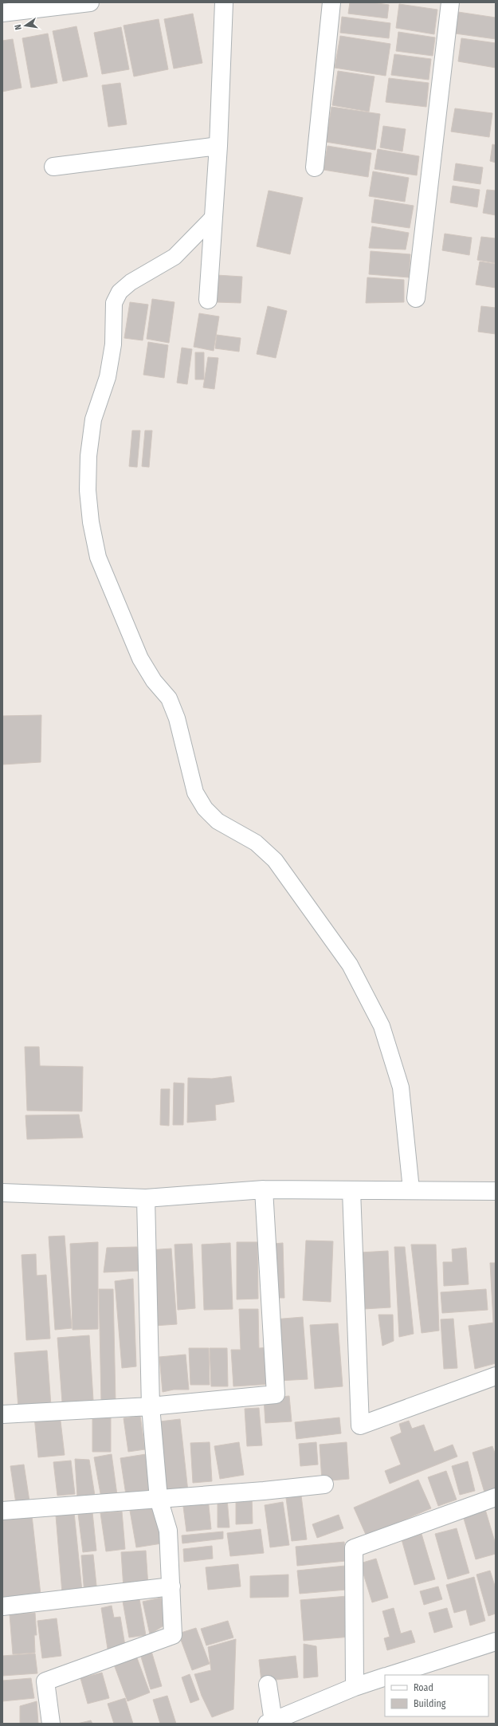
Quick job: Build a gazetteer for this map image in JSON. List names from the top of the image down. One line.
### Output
{"legend":["Road","Building"],"north":"left"}
